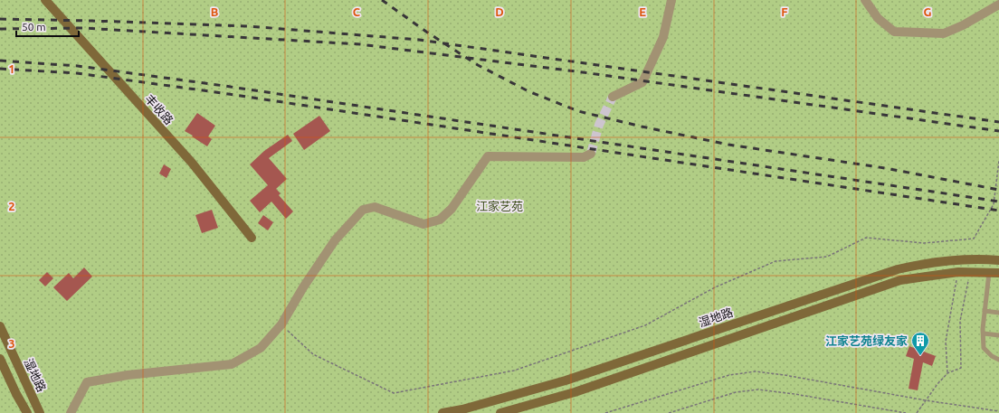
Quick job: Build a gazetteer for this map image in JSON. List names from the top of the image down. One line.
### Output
{"streets":{"street":["丰收路","湿地路"]},"parks":["江家艺苑"],"places":{"building":["江家艺苑绿友家"]},"scale_bar":"50 m","grid":{"columns":["B","C","D","E","F","G"],"rows":["1","2","3"]}}
